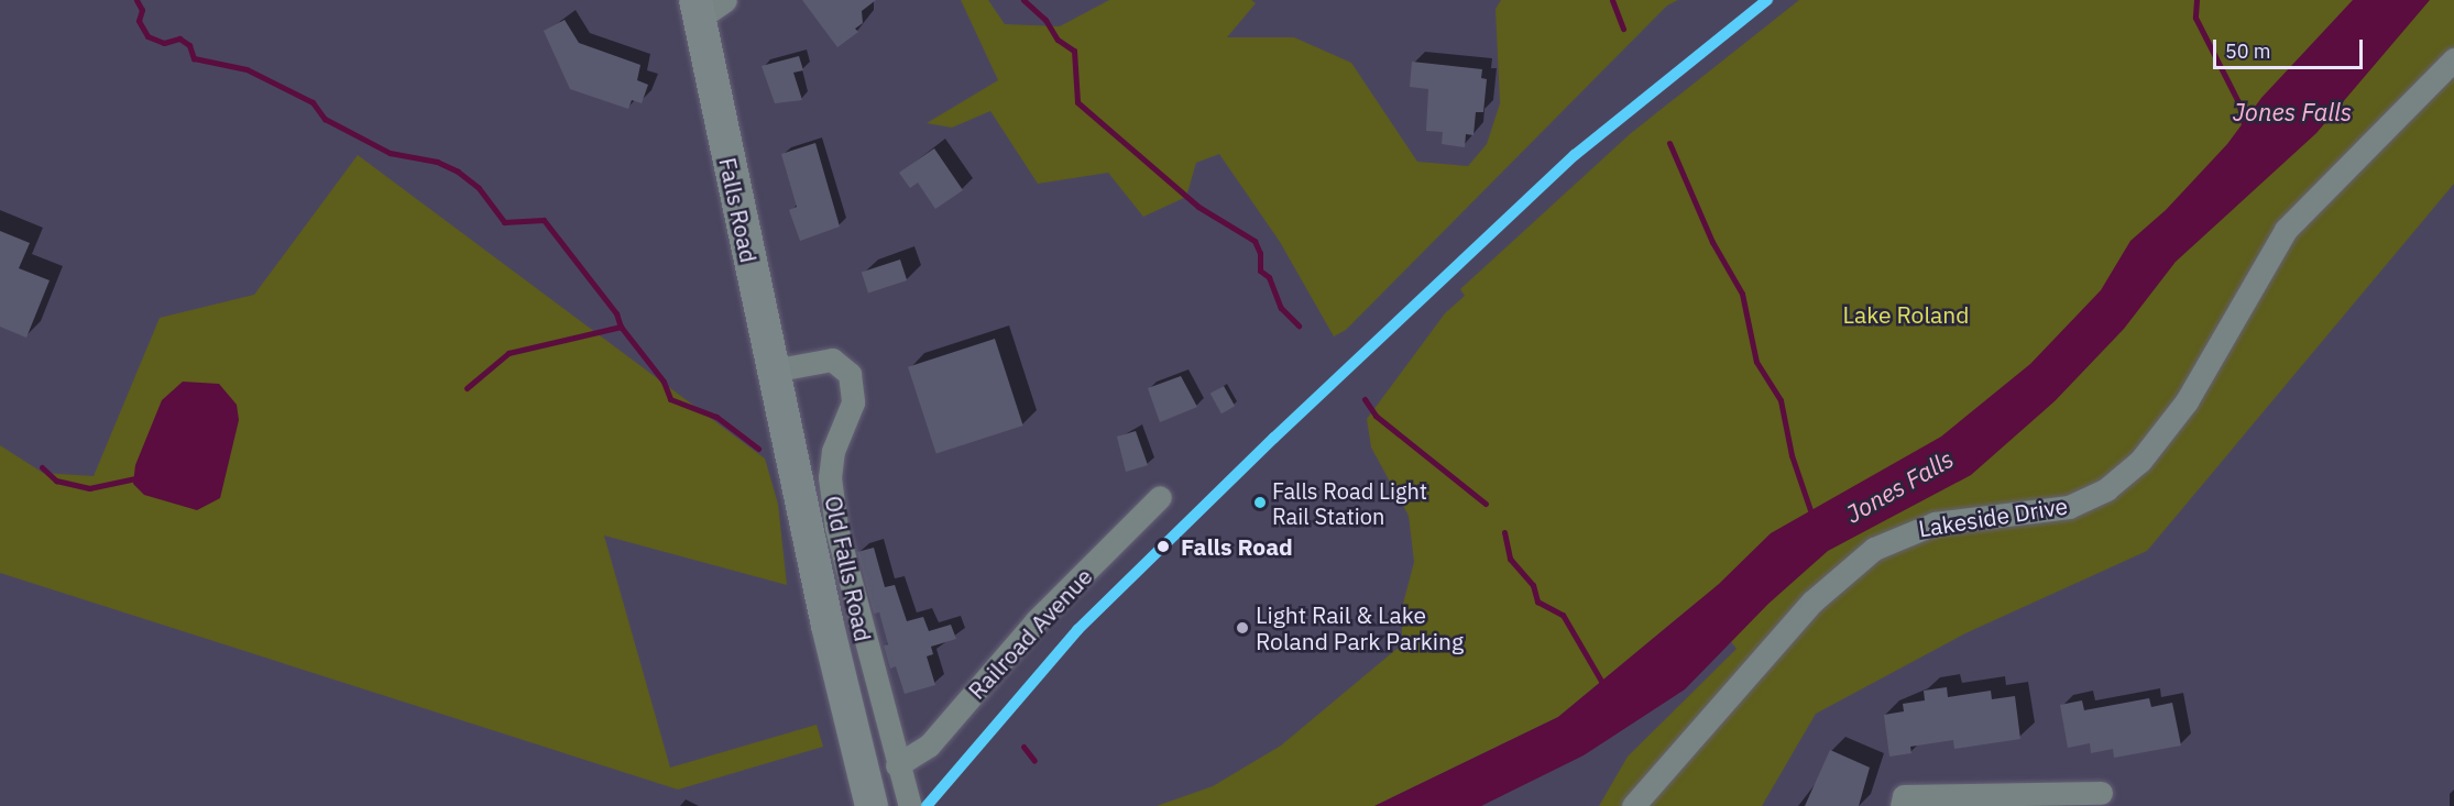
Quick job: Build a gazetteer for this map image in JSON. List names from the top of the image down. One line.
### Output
{"streets":{"main road":["Falls Road"],"street":["Lakeside Drive","Old Falls Road","Railroad Avenue"]},"crossings":[["Falls Road","Old Falls Road"],["Old Falls Road","Railroad Avenue"]],"water":["Jones Falls"],"parks":["Lake Roland"],"places":["Falls Road Light Rail Station","Falls Road","Light Rail & Lake Roland Park Parking"],"scale_bar":"50 m"}
